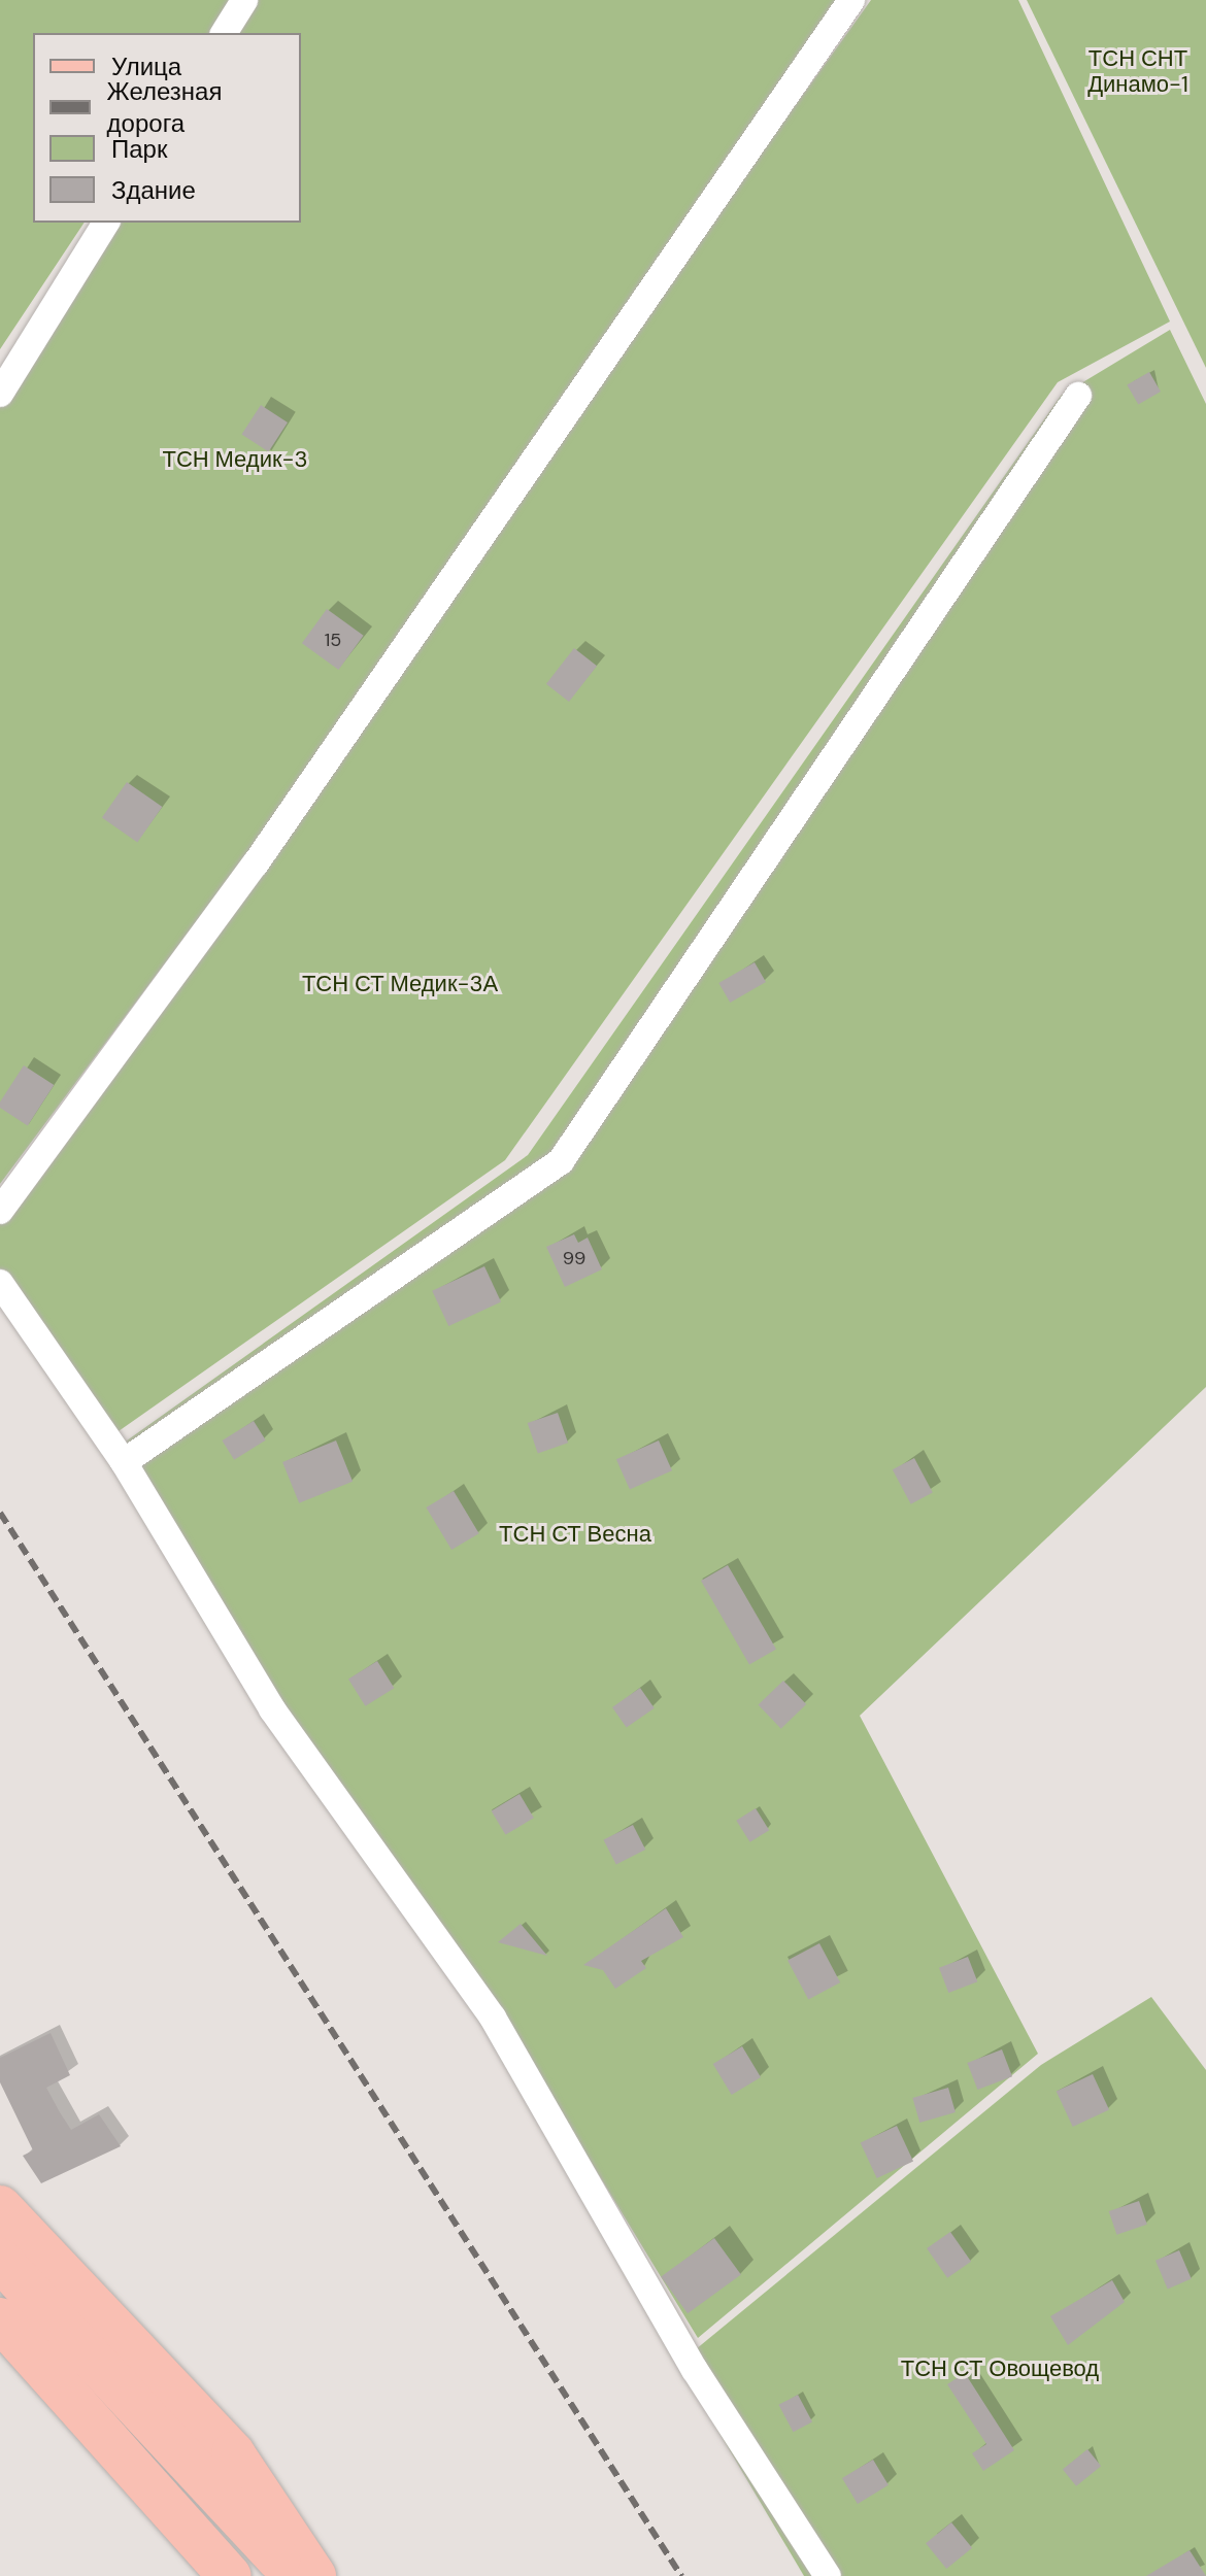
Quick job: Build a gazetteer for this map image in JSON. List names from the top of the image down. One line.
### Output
{"parks":["ТСН СНТ Динамо-1","ТСН Медик-3","ТСН СТ Медик-3А","ТСН СТ Весна","ТСН СТ Овощевод"],"house_numbers":["15","99"],"legend":["Улица","Железная дорога","Парк","Здание"]}
